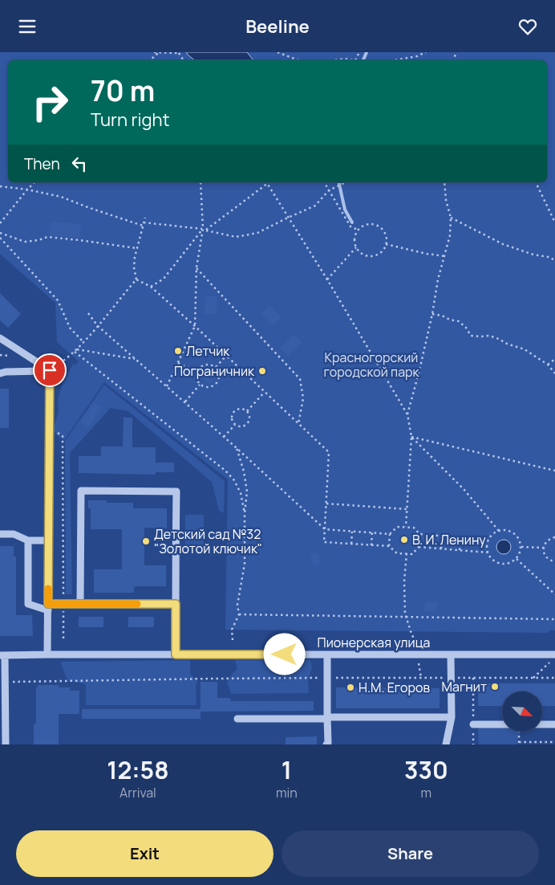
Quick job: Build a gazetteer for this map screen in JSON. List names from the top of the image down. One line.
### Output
{"streets":{"street":["Пионерская улица"]},"parks":["Красногорский городской парк"],"places":["Летчик","Пограничник","В. И. Ленину","Детский сад №32 \"Золотой ключик\"","Магнит","Н.М. Егоров"],"north":"bottom right","page":{"header":"Beeline","turn":["70 m","Turn right"],"then":"Then","eta":["12:58","Arrival","1","min","330","m"],"buttons":["Exit","Share"]}}
